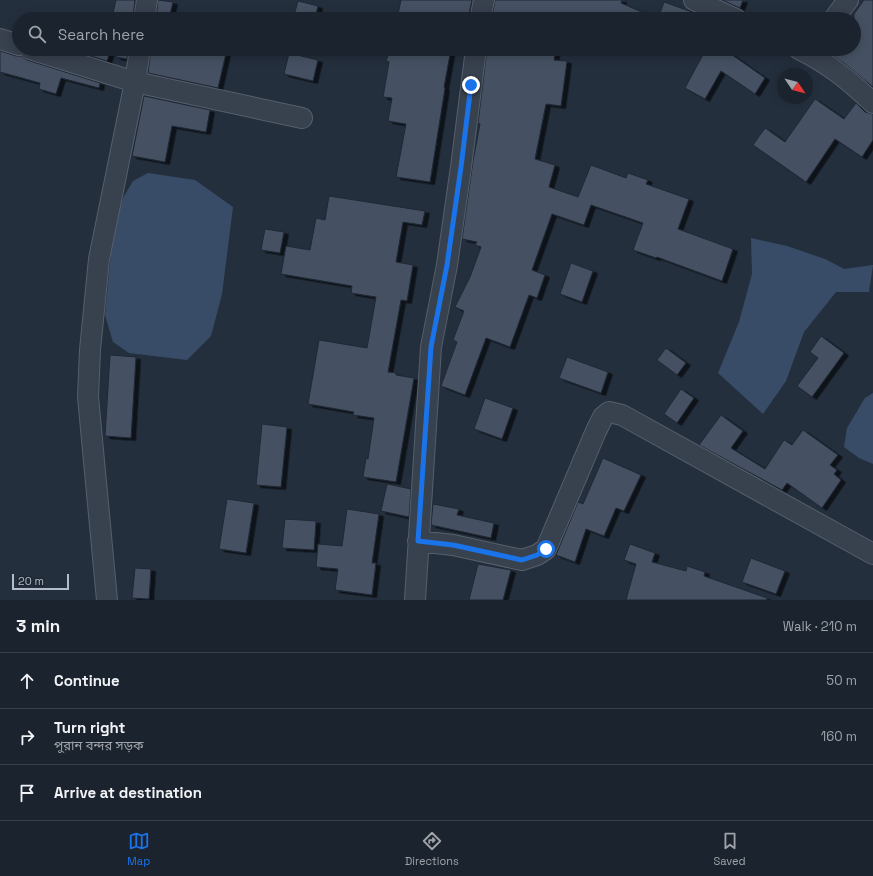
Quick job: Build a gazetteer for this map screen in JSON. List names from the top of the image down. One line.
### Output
{"scale_bar":"20 m","north":"bottom right","page":{"search":"Search here","scale":"20 m","heading":["3 min","Walk · 210 m"],"list":[["Continue","50 m"],["Turn right","পুরান বন্দর সড়ক","160 m"],"Arrive at destination"],"nav":["Map","Directions","Saved"]}}
